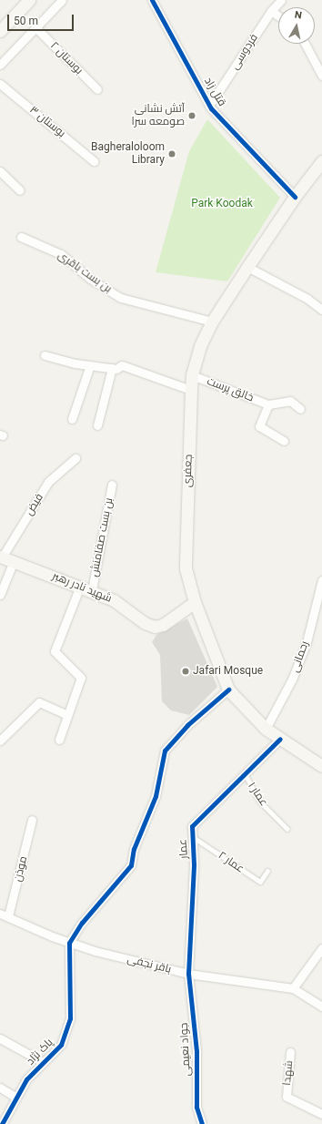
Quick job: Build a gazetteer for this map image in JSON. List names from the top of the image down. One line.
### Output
{"streets":{"main road":["جعفری","شهید نادر رهبر"],"street":["فردوسی","بوستان ۲","قتل زاد","بوستان ۳","بن بست باقری","خالق پرست","فیض","بن بست صفامنش","رحمانی","عمار","موذن","باقر نجفی","جواد نعیمی","پاک نژاد","شهدا"],"lane":["عمار ۱","عمار ۲"]},"crossings":[["فردوسی","قتل زاد"],["قتل زاد","جعفری"],["بن بست باقری","جعفری"],["خالق پرست","جعفری"],["جعفری","شهید نادر رهبر"],["جعفری","رحمانی"],["جعفری","عمار"],["فیض","شهید نادر رهبر"],["بن بست صفامنش","شهید نادر رهبر"],["عمار ۱","عمار"],["عمار","عمار ۲"],["عمار","باقر نجفی"],["عمار","جواد نعیمی"],["موذن","باقر نجفی"],["باقر نجفی","جواد نعیمی"],["باقر نجفی","پاک نژاد"]],"parks":["Park Koodak"],"places":["آتش نشانی صومعه سرا","Bagheraloloom Library","Jafari Mosque"],"scale_bar":"50 m","north":"top"}
